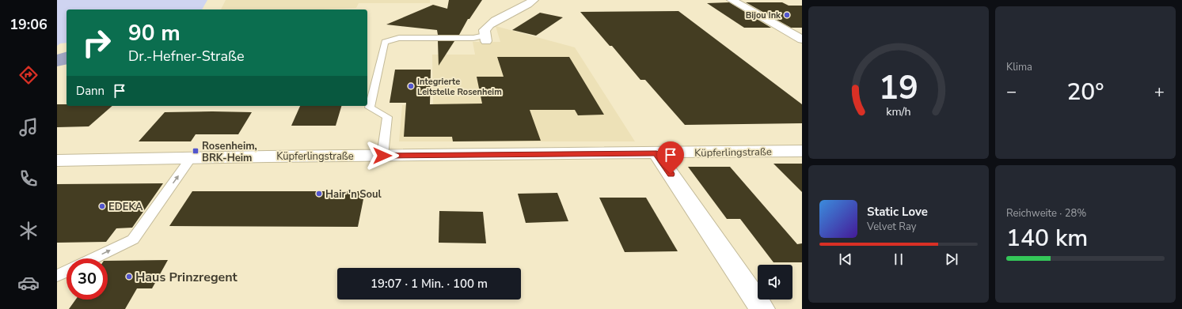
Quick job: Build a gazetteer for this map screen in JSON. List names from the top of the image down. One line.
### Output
{"streets":{"street":["Küpferlingstraße"]},"places":{"other":["Bijou Ink","Integrierte Leitstelle Rosenheim","Hair 'n Soul","EDEKA","Haus Prinzregent"],"transit":["Rosenheim, BRK-Heim"]},"page":{"tabs":"19:06","tile":["Klima",["Reichweite · 28%","140 km"]],"turn":["90 m","Dr.-Hefner-Straße"],"then":"Dann","heat":["−","20°","+"],"song":["Static Love","Velvet Ray"],"limit":"30","trip":"19:07 · 1 Min. · 100 m","gauge":["19","km/h"]}}
